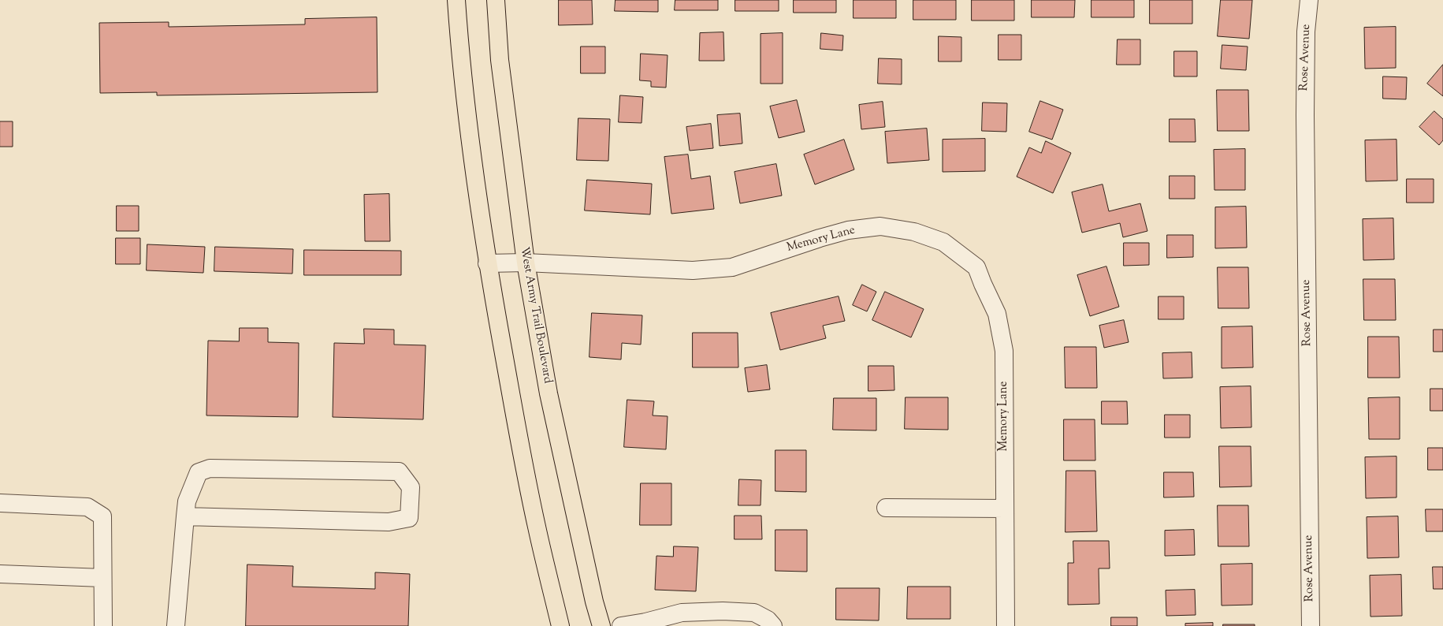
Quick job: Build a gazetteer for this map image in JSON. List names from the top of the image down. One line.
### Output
{"streets":{"main road":["West Army Trail Boulevard"],"street":["Rose Avenue","Memory Lane"]},"crossings":[["Memory Lane","West Army Trail Boulevard"]]}
